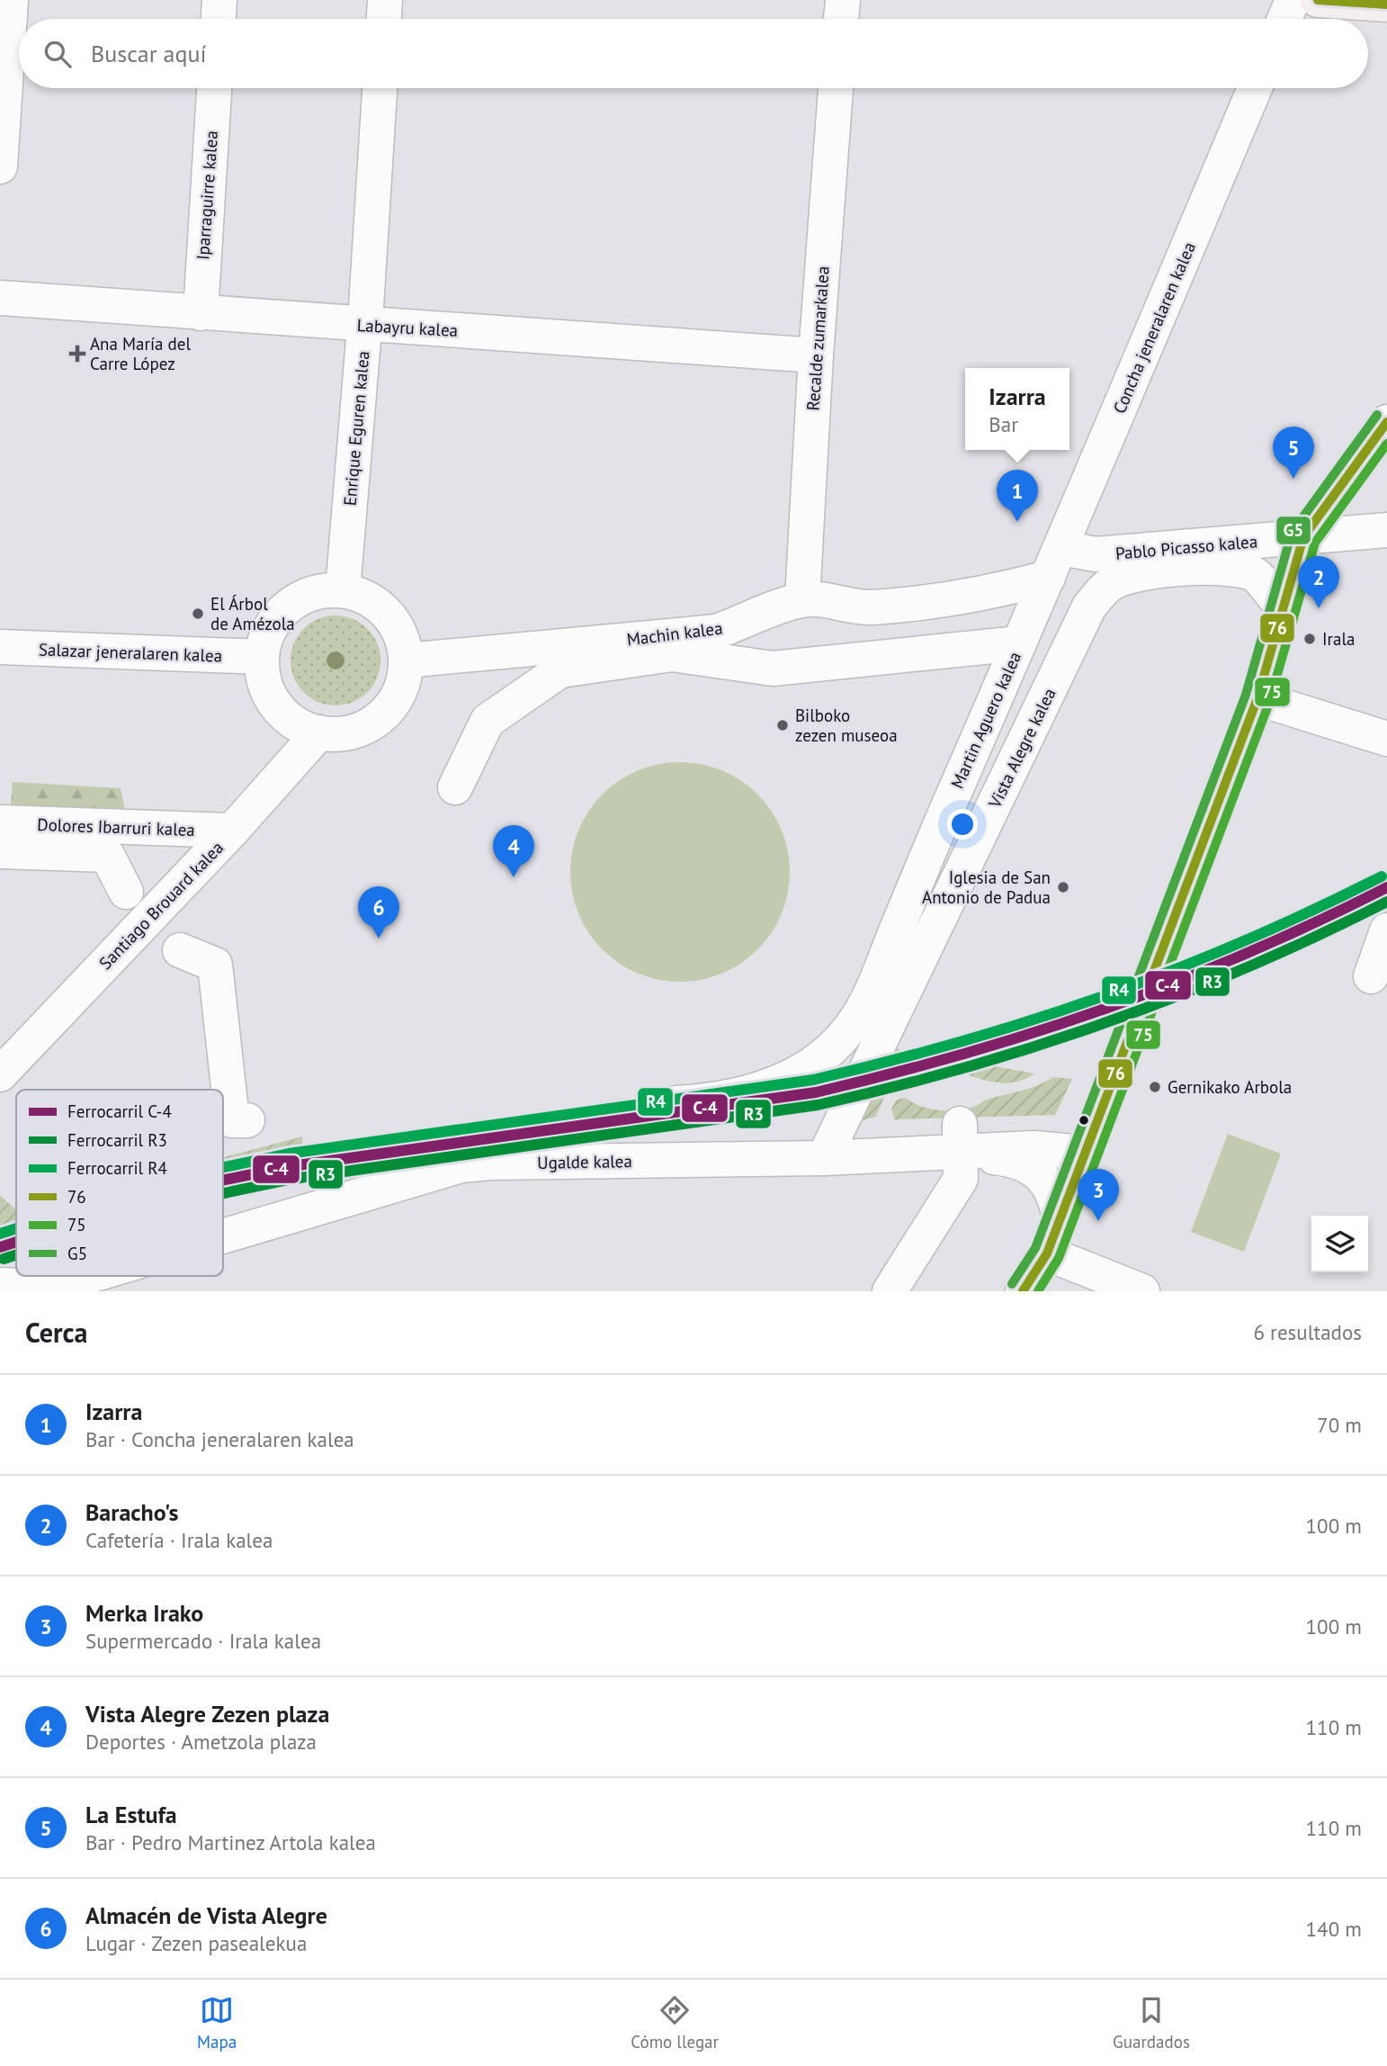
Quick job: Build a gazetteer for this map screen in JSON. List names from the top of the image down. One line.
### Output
{"streets":{"street":["Iparraguirre kalea","Labayru kalea","Concha jeneralaren kalea","Recalde zumarkalea","Enrique Eguren kalea","Pablo Picasso kalea","Machin kalea","Salazar jeneralaren kalea","Martin Aguero kalea","Vista Alegre kalea","Dolores Ibarruri kalea","Santiago Brouard kalea","Ugalde kalea"]},"crossings":[["Iparraguirre kalea","Labayru kalea"],["Labayru kalea","Recalde zumarkalea"],["Labayru kalea","Enrique Eguren kalea"],["Concha jeneralaren kalea","Pablo Picasso kalea"],["Concha jeneralaren kalea","Machin kalea"],["Concha jeneralaren kalea","Martin Aguero kalea"],["Recalde zumarkalea","Machin kalea"],["Enrique Eguren kalea","Machin kalea"],["Enrique Eguren kalea","Salazar jeneralaren kalea"],["Enrique Eguren kalea","Santiago Brouard kalea"],["Pablo Picasso kalea","Machin kalea"],["Pablo Picasso kalea","Martin Aguero kalea"],["Machin kalea","Salazar jeneralaren kalea"],["Machin kalea","Martin Aguero kalea"],["Machin kalea","Santiago Brouard kalea"],["Salazar jeneralaren kalea","Santiago Brouard kalea"],["Vista Alegre kalea","Ugalde kalea"],["Dolores Ibarruri kalea","Santiago Brouard kalea"]],"places":{"health":["Ana María del Carre López"],"other":["El Árbol de Amézola","Irala","Bilboko zezen museoa","Iglesia de San Antonio de Padua","Gernikako Arbola"]},"lines":["transit line 76","transit line G5","transit line 75","rail line R4","rail line C-4","rail line R3"],"legend":["Ferrocarril C-4","Ferrocarril R3","Ferrocarril R4","76","75","G5"],"page":{"search":"Buscar aquí","popup":["Izarra","Bar"],"pins":["5","1","2","4","6","3"],"heading":["Cerca","6 resultados"],"list":[{"mark":"1","name":"Izarra","note":"Bar · Concha jeneralaren kalea","value":"70 m"},{"mark":"2","name":"Baracho's","note":"Cafetería · Irala kalea","value":"100 m"},{"mark":"3","name":"Merka Irako","note":"Supermercado · Irala kalea","value":"100 m"},{"mark":"4","name":"Vista Alegre Zezen plaza","note":"Deportes · Ametzola plaza","value":"110 m"},{"mark":"5","name":"La Estufa","note":"Bar · Pedro Martinez Artola kalea","value":"110 m"},{"mark":"6","name":"Almacén de Vista Alegre","note":"Lugar · Zezen pasealekua","value":"140 m"}],"nav":["Mapa","Cómo llegar","Guardados"]}}
